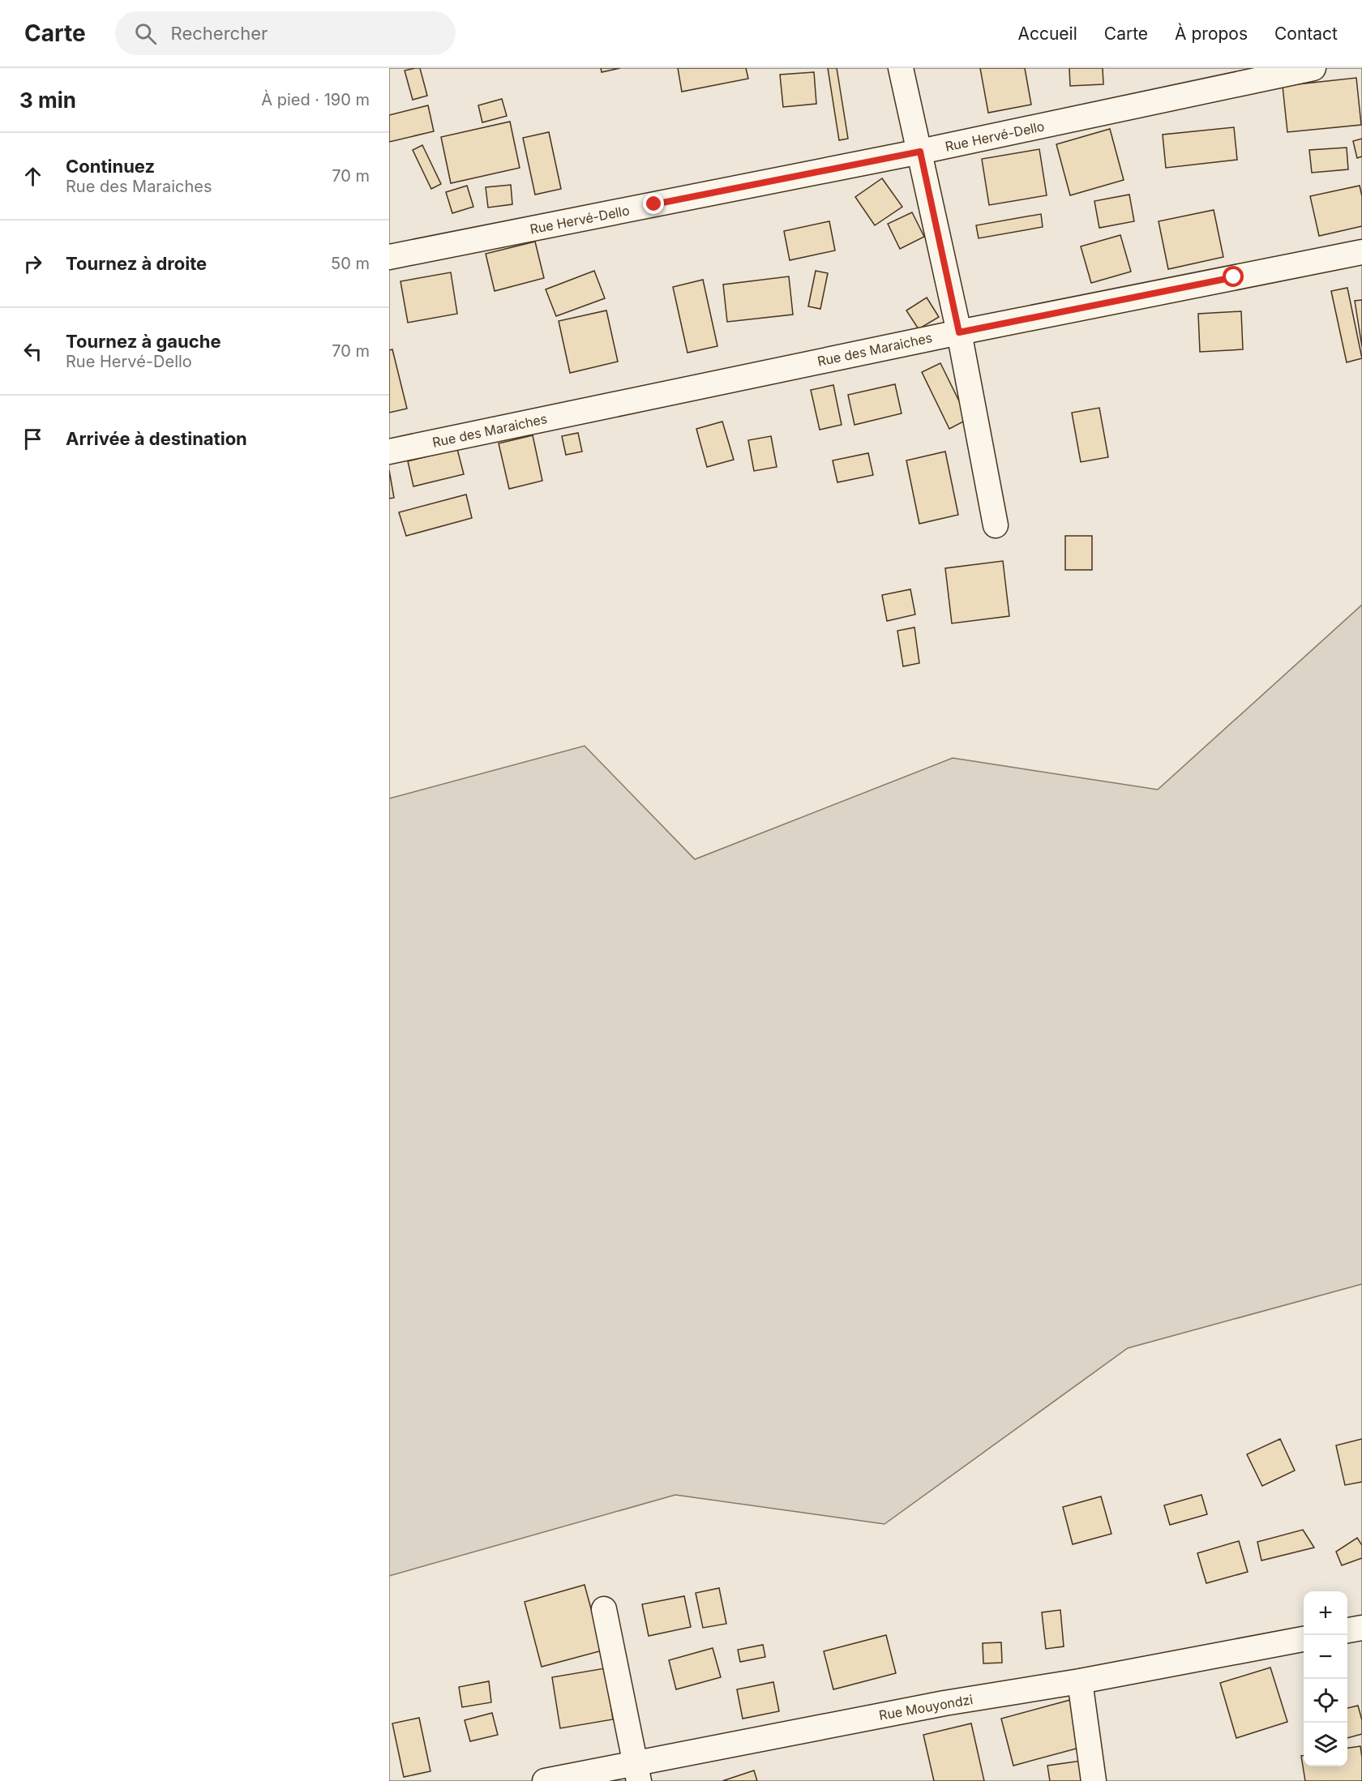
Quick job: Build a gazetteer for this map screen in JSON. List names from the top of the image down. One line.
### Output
{"streets":{"street":["Rue Hervé-Dello","Rue des Maraiches","Rue Mouyondzi"]},"page":{"header":"Carte","search":"Rechercher","nav":["Accueil","Carte","À propos","Contact"],"heading":["3 min","À pied · 190 m"],"list":[["Continuez","Rue des Maraiches","70 m"],["Tournez à droite","50 m"],["Tournez à gauche","Rue Hervé-Dello","70 m"],"Arrivée à destination"],"map_buttons":["+","−"]}}
